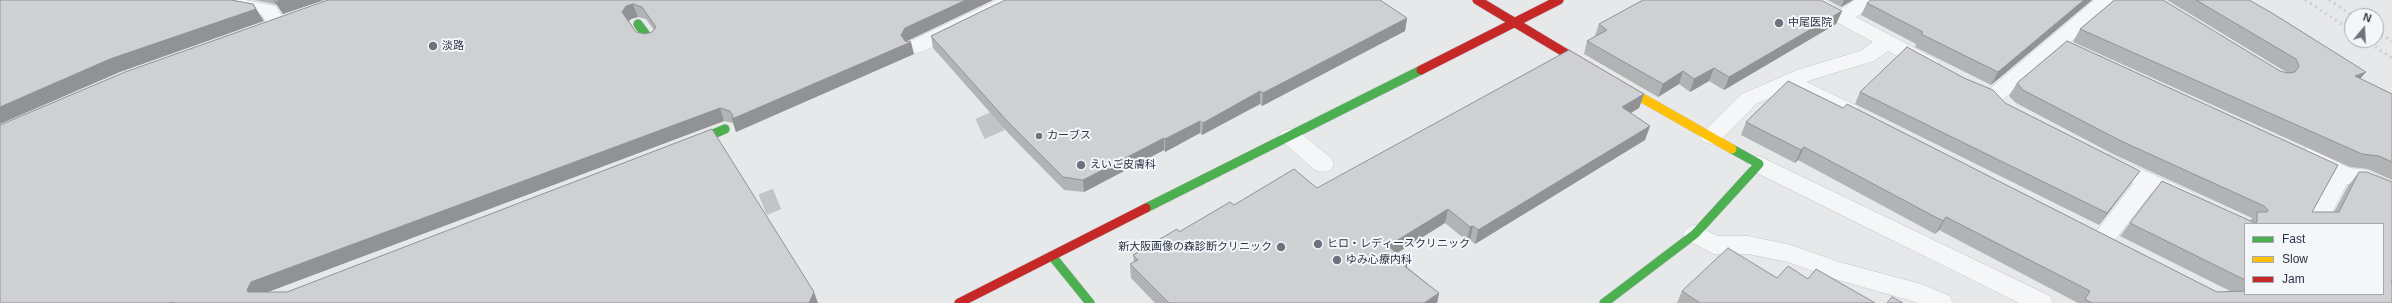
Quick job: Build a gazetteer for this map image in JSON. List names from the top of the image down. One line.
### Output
{"places":["中尾医院","淡路","カーブス","えいご皮膚科","ヒロ・レディースクリニック","新大阪画像の森診断クリニック","ゆみ心療内科"],"legend":["Fast","Slow","Jam"],"north":"top"}
